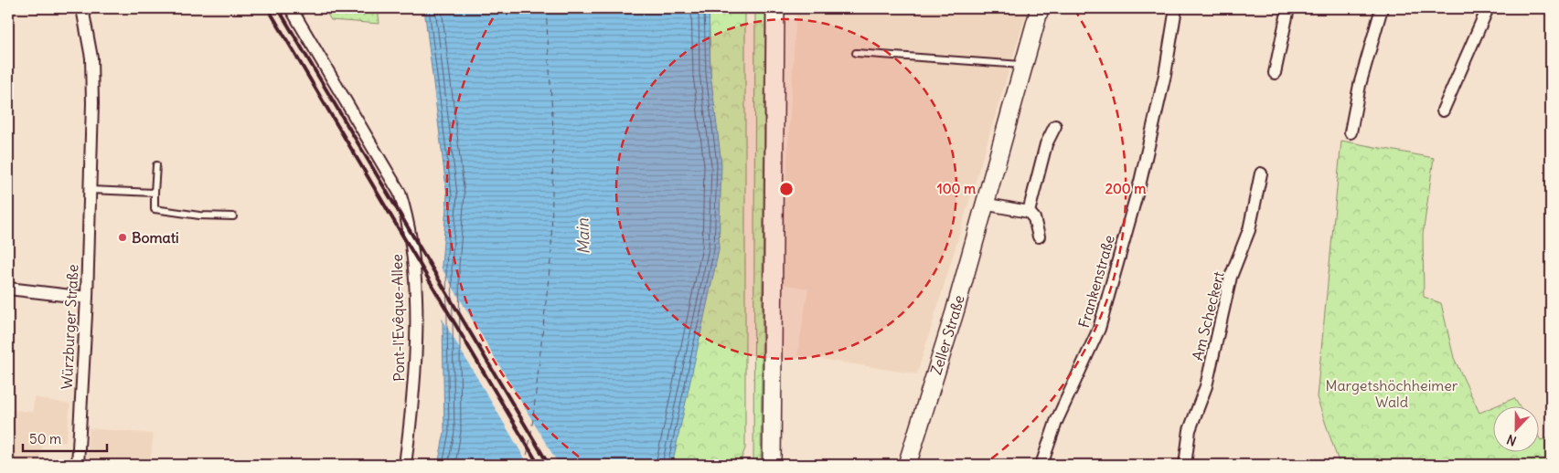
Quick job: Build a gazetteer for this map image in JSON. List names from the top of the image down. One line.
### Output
{"streets":{"street":["Frankenstraße","Am Scheckert","Pont-l'Evêque-Allee","Würzburger Straße","Zeller Straße"]},"water":["Main"],"parks":["Margetshöchheimer Wald"],"places":["Bomati"],"scale_bar":"50 m","north":"bottom","rings":["100 m","200 m"]}
